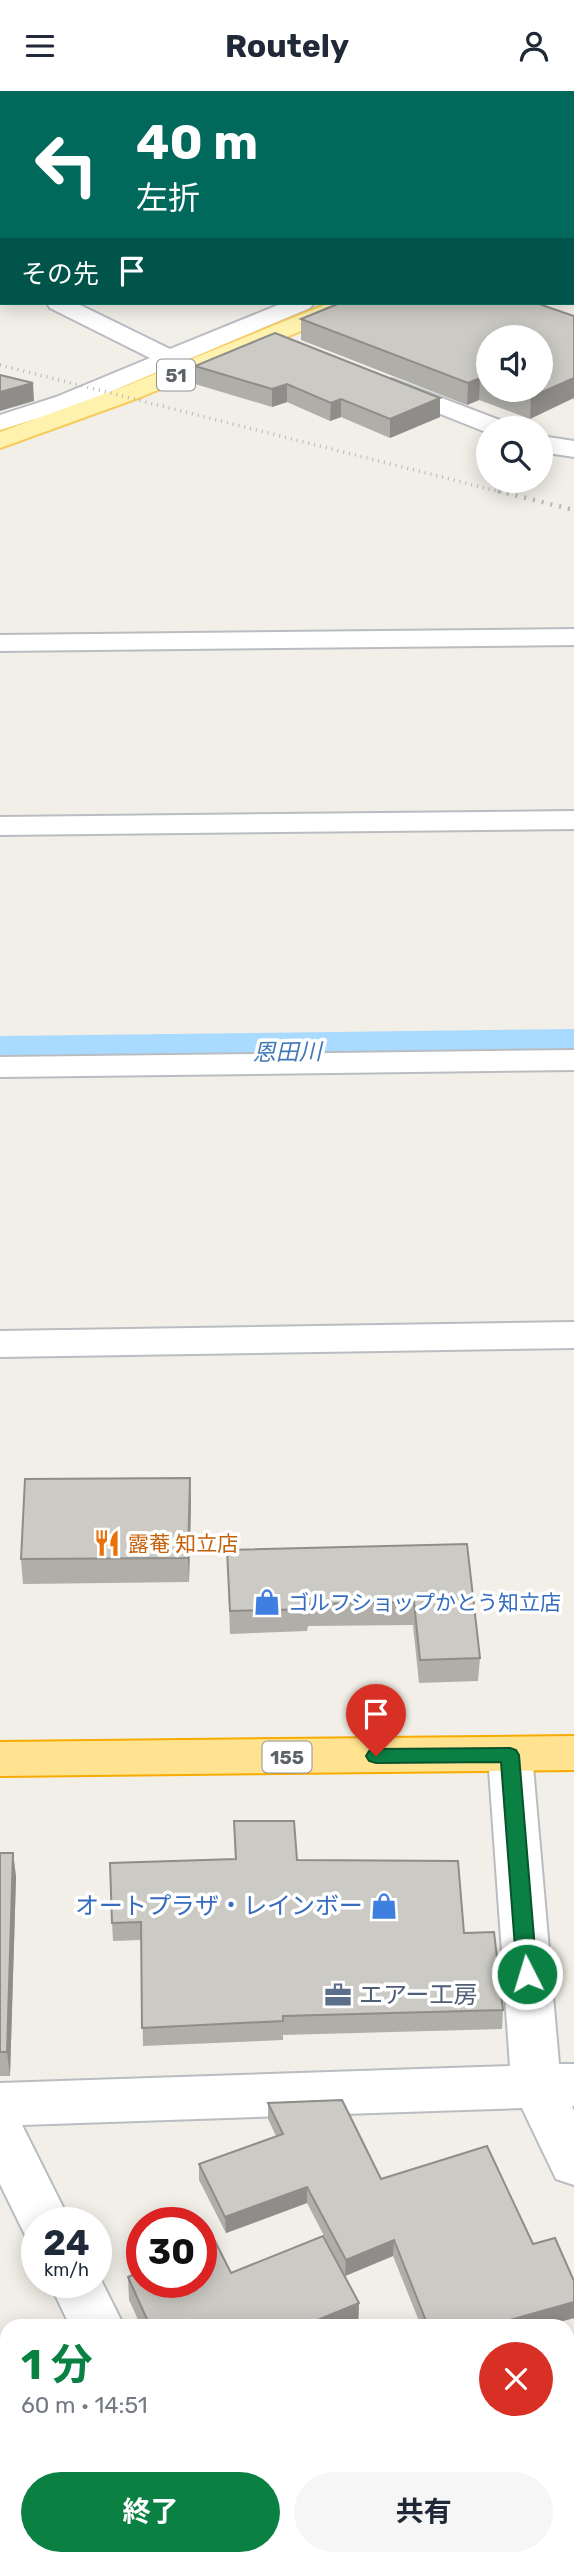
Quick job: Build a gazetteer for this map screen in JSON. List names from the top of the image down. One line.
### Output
{"streets":{"highway":["155"],"main road":["51"]},"water":["恩田川"],"places":{"restaurant":["露菴 知立店"],"shop":["ゴルフショップかとう知立店","オートプラザ・レインボー"],"office":["エアー工房"]},"page":{"header":"Routely","turn":["40 m","左折"],"then":"その先","speed":"24 km/h","limit":"30","heading":["1 分","60 m · 14:51"],"buttons":["終了","共有"]}}
